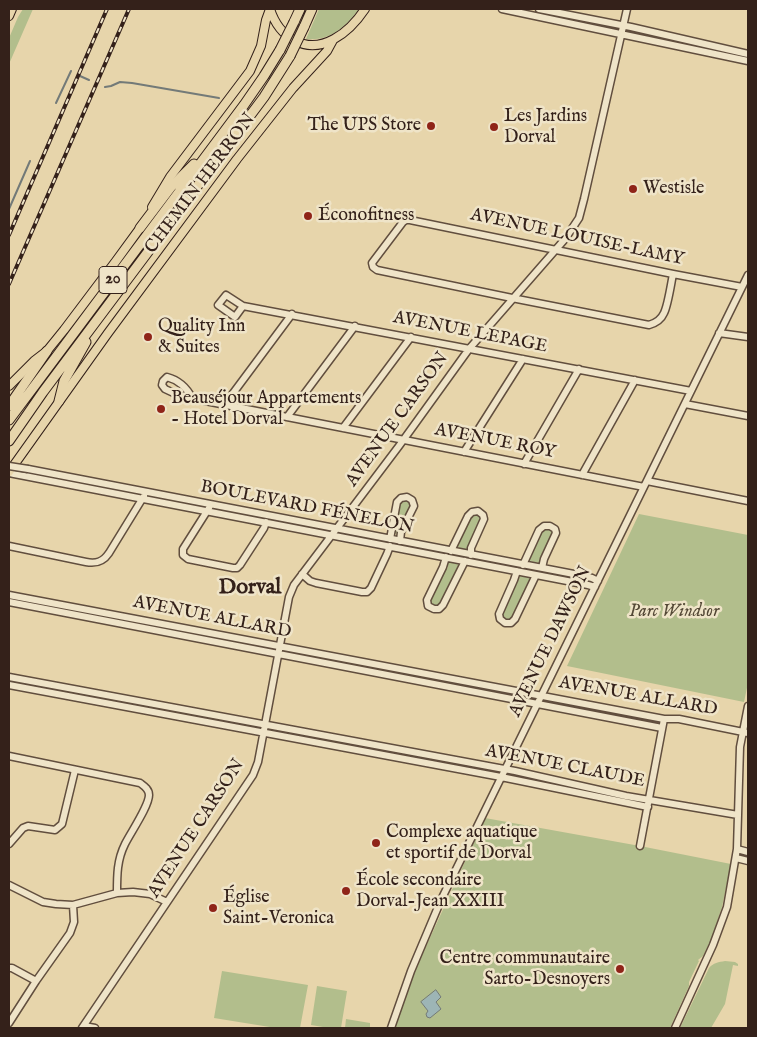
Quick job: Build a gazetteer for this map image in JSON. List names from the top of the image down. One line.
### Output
{"streets":{"highway":["20"],"main road":["CHEMIN HERRON"],"street":["AVENUE LOUISE-LAMY","AVENUE LEPAGE","AVENUE CARSON","AVENUE ROY","BOULEVARD FÉNELON","AVENUE ALLARD","AVENUE DAWSON","AVENUE CLAUDE"]},"crossings":[["CHEMIN HERRON","BOULEVARD FÉNELON"],["AVENUE LOUISE-LAMY","AVENUE CARSON"],["AVENUE LOUISE-LAMY","AVENUE DAWSON"],["AVENUE LEPAGE","AVENUE CARSON"],["AVENUE LEPAGE","AVENUE DAWSON"],["AVENUE CARSON","AVENUE ROY"],["AVENUE CARSON","BOULEVARD FÉNELON"],["AVENUE CARSON","AVENUE ALLARD"],["AVENUE CARSON","AVENUE CLAUDE"],["AVENUE ROY","AVENUE DAWSON"],["BOULEVARD FÉNELON","AVENUE DAWSON"],["AVENUE ALLARD","AVENUE DAWSON"],["AVENUE DAWSON","AVENUE CLAUDE"]],"districts":["Dorval"],"parks":["Parc Windsor"],"places":["The UPS Store","Les Jardins Dorval","Westisle","Éconofitness","Quality Inn & Suites","Beauséjour Appartements - Hotel Dorval","Complexe aquatique et sportif de Dorval","École secondaire Dorval-Jean XXIII","Église Saint-Veronica","Centre communautaire Sarto-Desnoyers"]}
